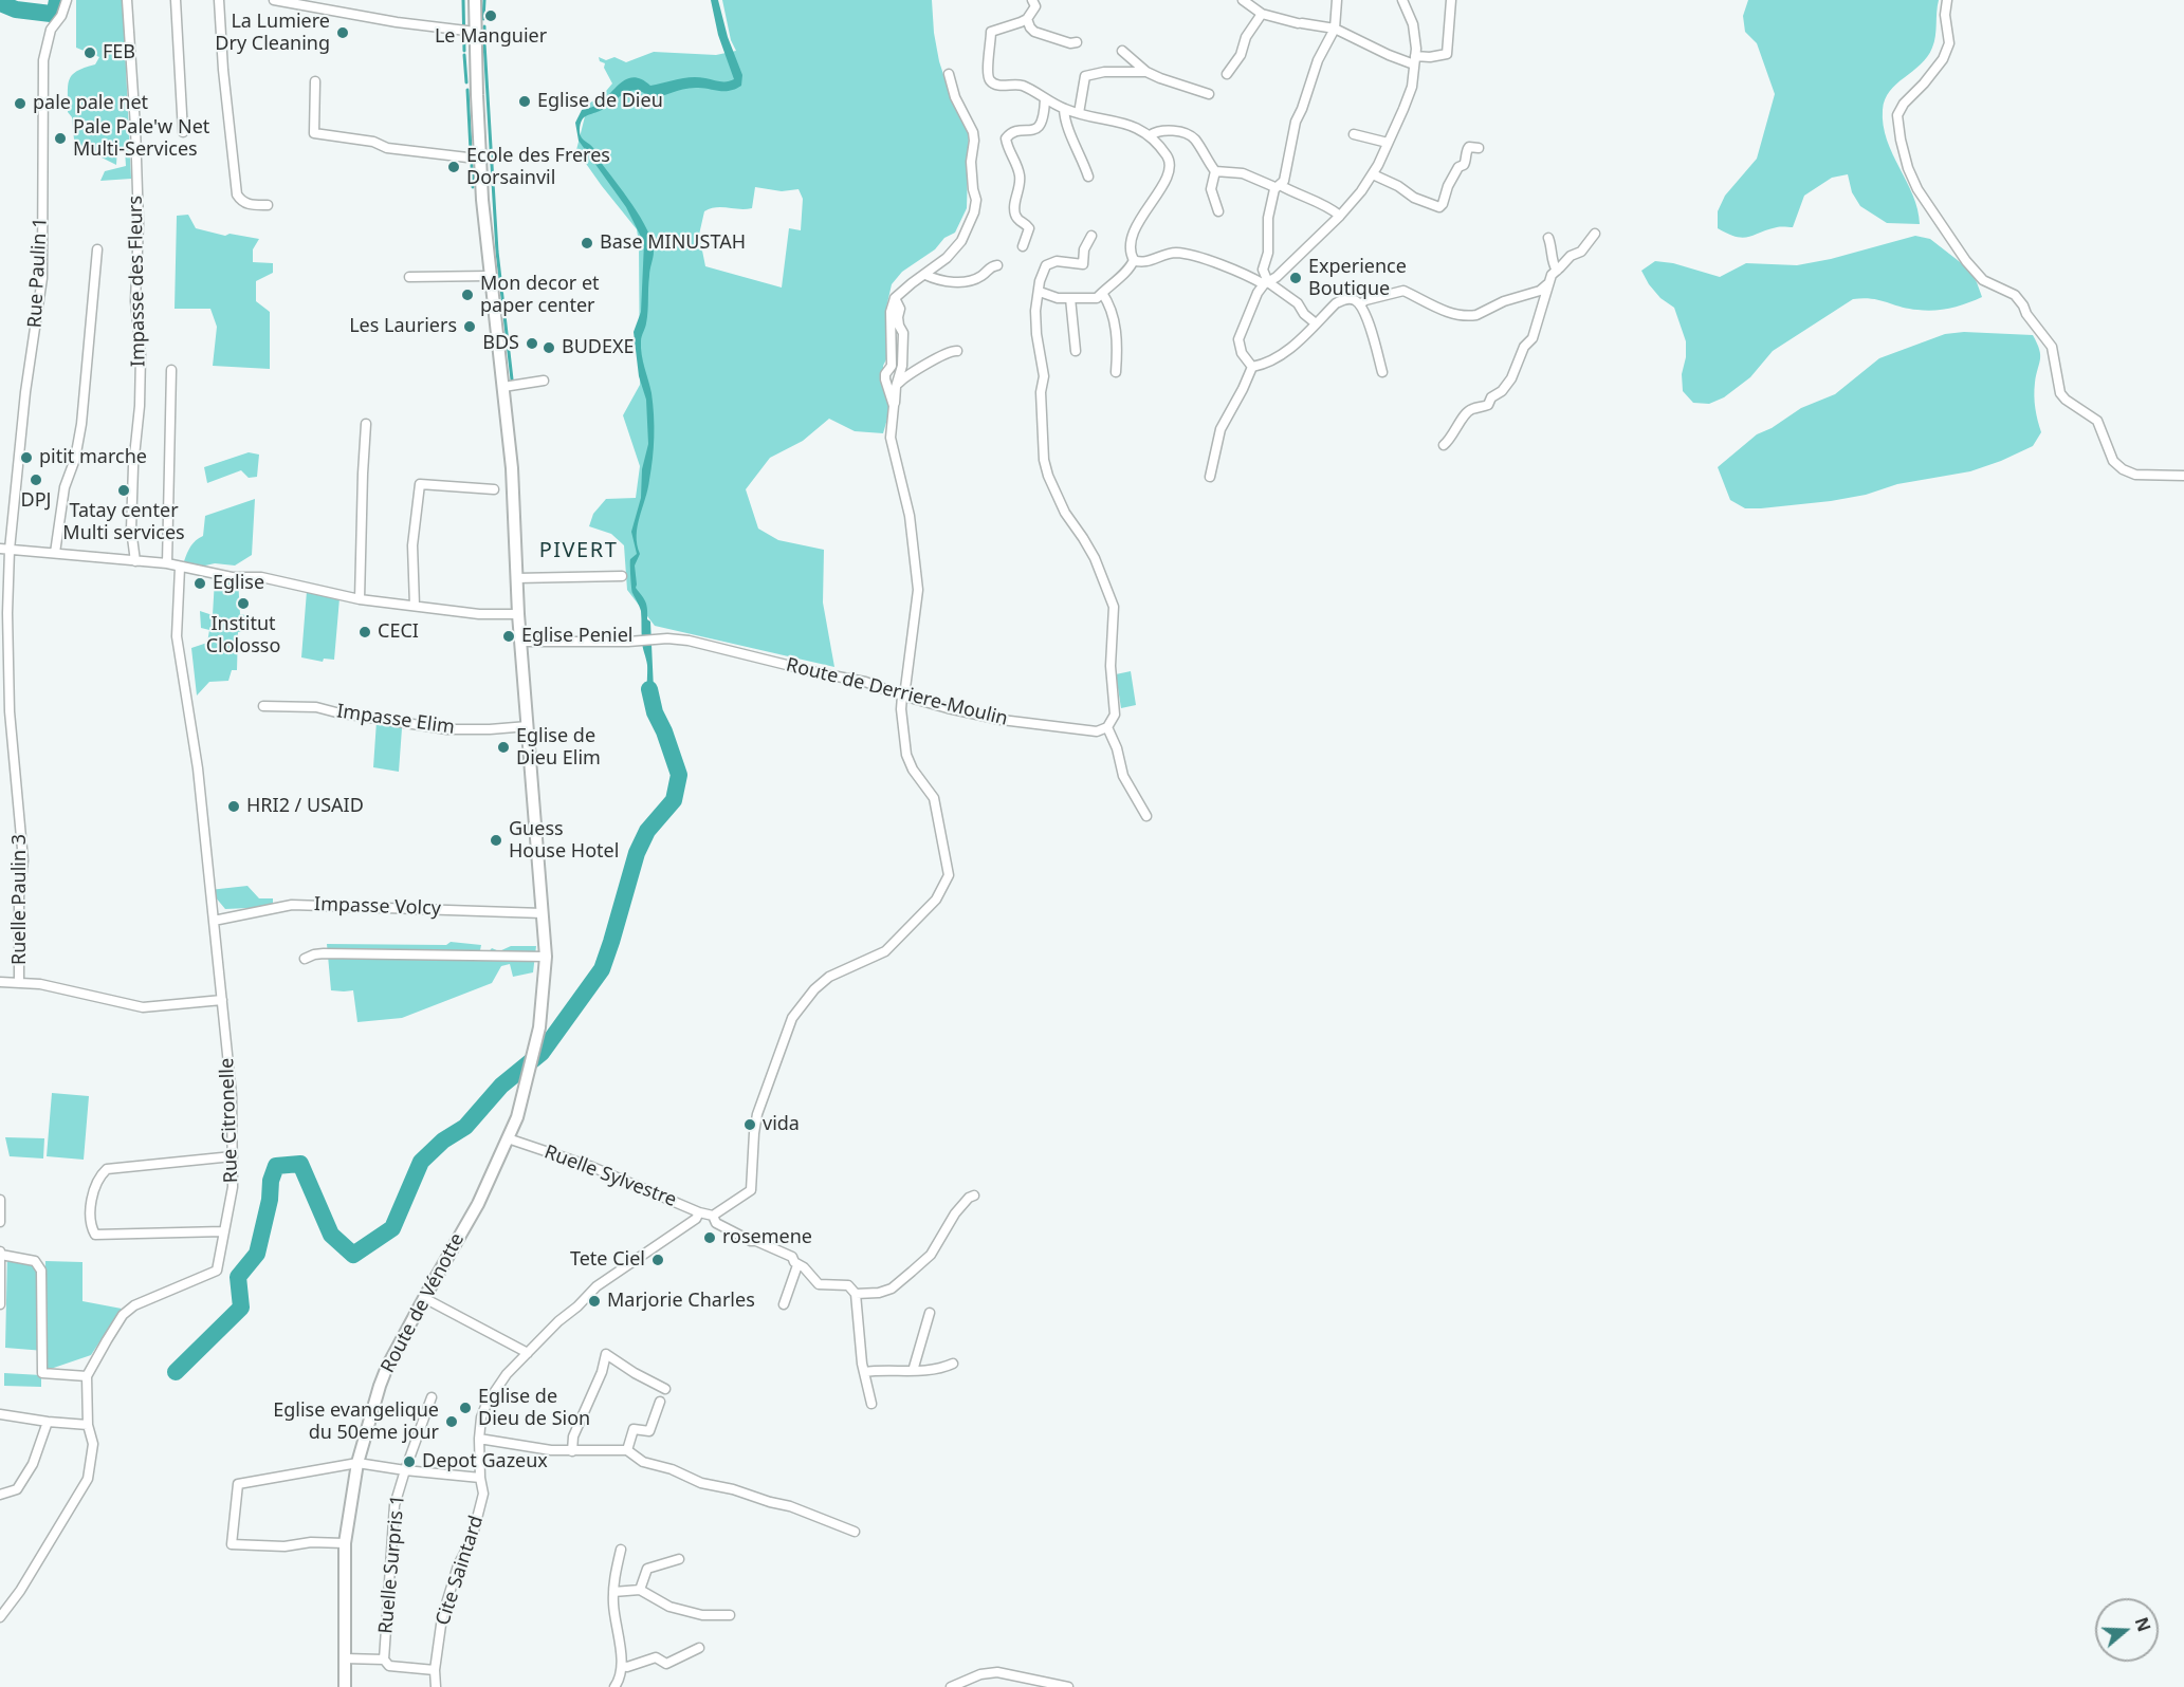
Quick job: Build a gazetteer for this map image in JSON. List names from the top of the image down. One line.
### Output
{"streets":{"street":["Rue Paulin 1","Impasse des Fleurs","Route de Derriere-Moulin","Impasse Elim","Ruelle Paulin 3","Impasse Volcy","Rue Citronelle","Ruelle Sylvestre","Route de Vénotte","Ruelle Surpris 1","Cite Saintard"]},"crossings":[["Rue Paulin 1","Ruelle Paulin 3"],["Route de Derriere-Moulin","Route de Vénotte"],["Impasse Elim","Route de Vénotte"],["Impasse Volcy","Rue Citronelle"],["Impasse Volcy","Route de Vénotte"],["Ruelle Sylvestre","Route de Vénotte"],["Ruelle Sylvestre","Cite Saintard"],["Route de Vénotte","Ruelle Surpris 1"],["Ruelle Surpris 1","Cite Saintard"]],"districts":["PIVERT"],"places":["Le Manguier","La Lumiere Dry Cleaning","FEB","Eglise de Dieu","pale pale net","Pale Pale'w Net Multi-Services","Ecole des Freres Dorsainvil","Base MINUSTAH","Experience Boutique","Mon decor et paper center","Les Lauriers","BDS","BUDEXE","pitit marche","DPJ","Tatay center Multi services","Eglise","Institut Clolosso","CECI","Eglise Peniel","Eglise de Dieu Elim","HRI2 / USAID","Guess House Hotel","vida","rosemene","Tete Ciel","Marjorie Charles","Eglise de Dieu de Sion","Eglise evangelique du 50eme jour","Depot Gazeux"],"north":"right"}
